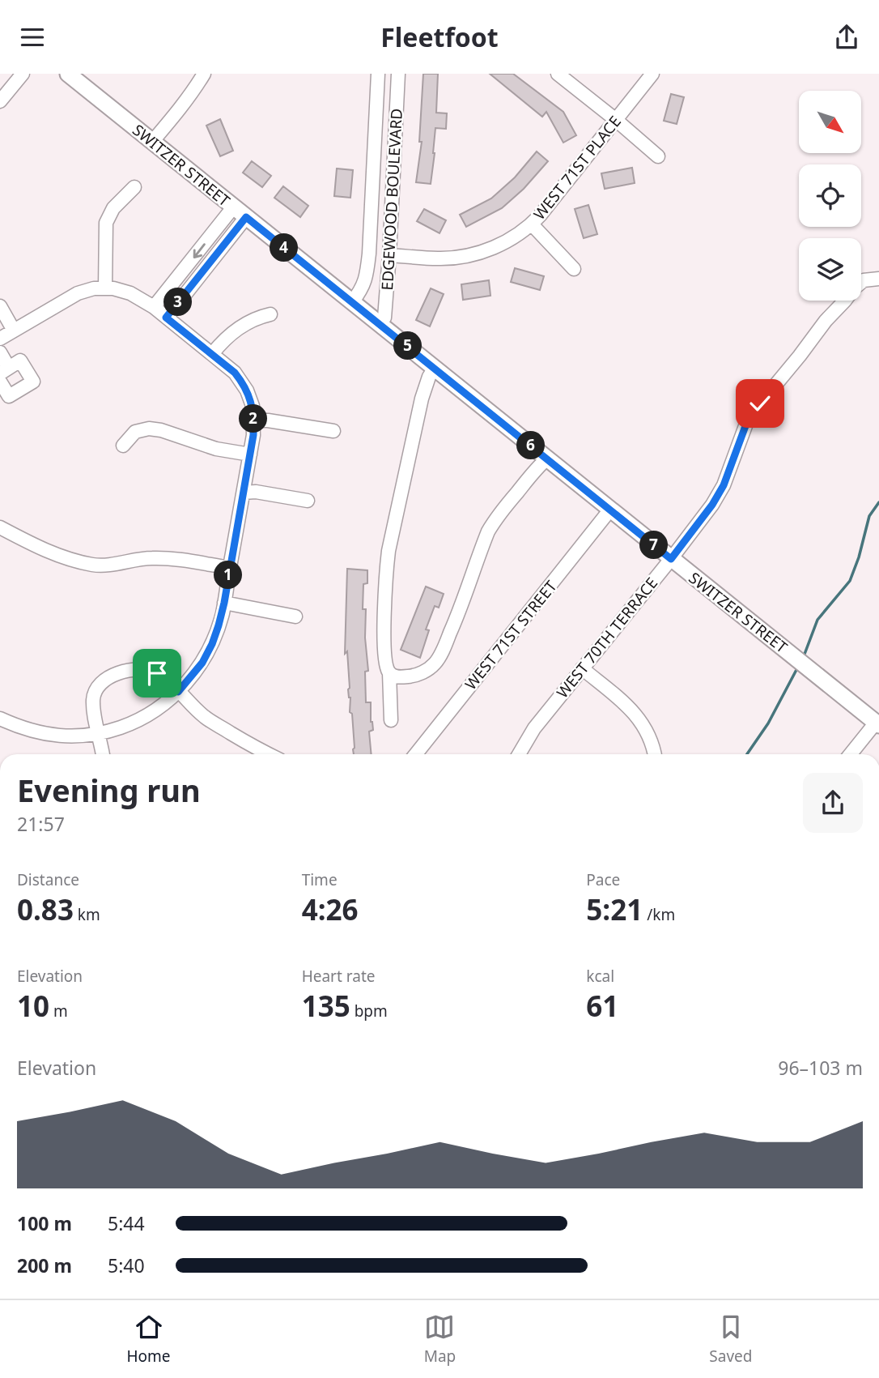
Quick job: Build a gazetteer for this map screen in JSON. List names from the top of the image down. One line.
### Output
{"streets":{"street":["SWITZER STREET","WEST 71ST PLACE","EDGEWOOD BOULEVARD","WEST 71ST STREET","WEST 70TH TERRACE"]},"crossings":[["SWITZER STREET","EDGEWOOD BOULEVARD"],["SWITZER STREET","WEST 71ST STREET"],["SWITZER STREET","WEST 70TH TERRACE"],["WEST 71ST PLACE","EDGEWOOD BOULEVARD"]],"north":"bottom right","page":{"header":"Fleetfoot","pins":["4","3","5","2","6","7","1"],"heading":["Evening run","21:57"],"stats":[["Distance","0.83 km"],["Time","4:26"],["Pace","5:21 /km"],["Elevation","10 m"],["Heart rate","135 bpm"],["kcal","61"]],"chart":["Elevation","96–103 m"],"list":[{"name":"100 m","note":"5:44"},{"name":"200 m","note":"5:40"}],"tabs":["Home","Map","Saved"]}}
